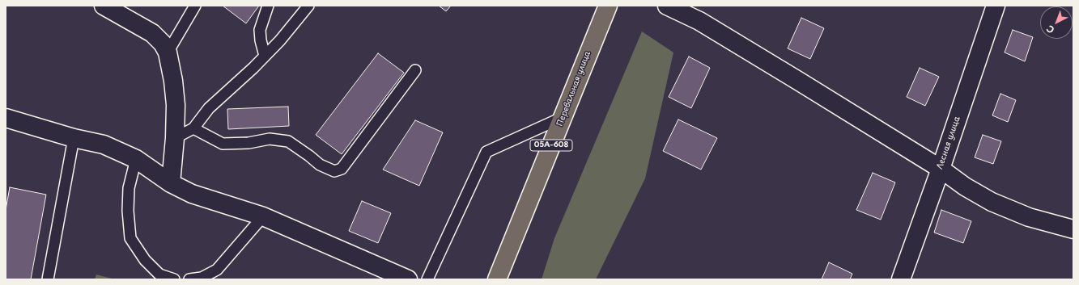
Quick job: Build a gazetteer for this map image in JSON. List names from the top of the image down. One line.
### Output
{"streets":{"highway":["Перевальная улица","05А-608"],"street":["Лесная улица"]},"north":"bottom left"}
